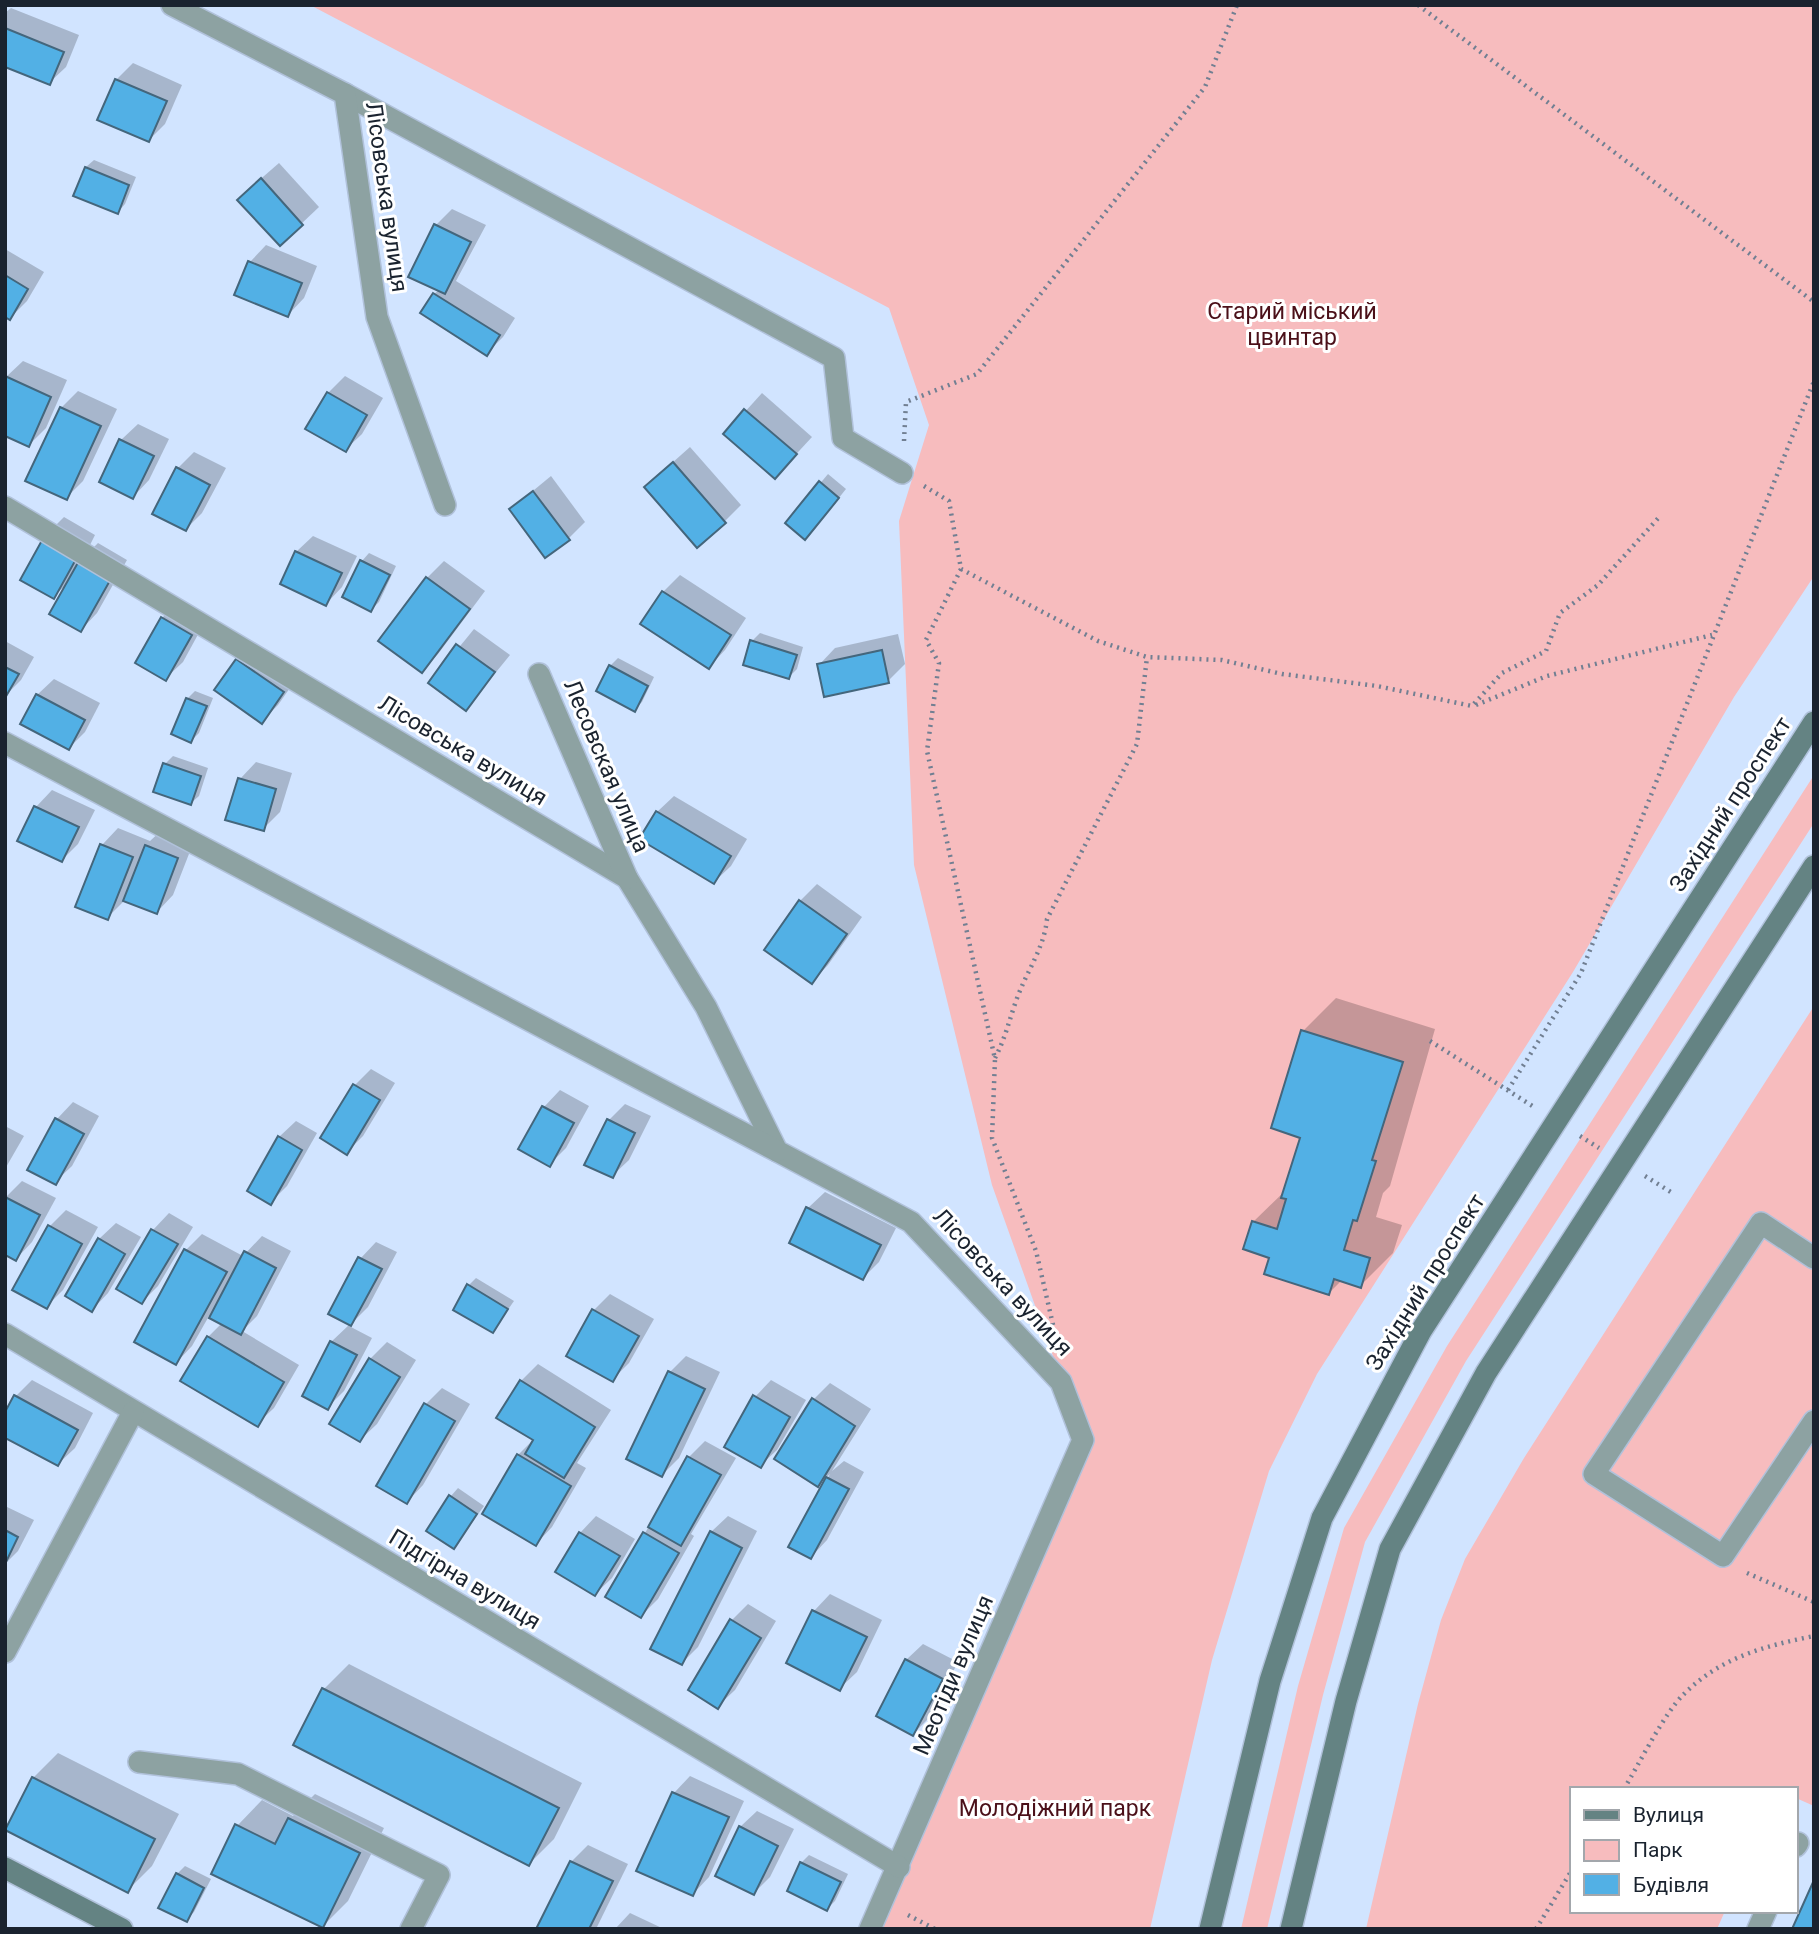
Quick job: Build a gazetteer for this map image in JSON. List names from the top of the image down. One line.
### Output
{"streets":{"main road":["Західний проспект"],"street":["Лісовська вулиця","Лесовская улица","Підгірна вулиця","Меотіди вулиця"]},"crossings":[["Лісовська вулиця","Лесовская улица"],["Лісовська вулиця","Меотіди вулиця"],["Підгірна вулиця","Меотіди вулиця"]],"parks":["Старий міський цвинтар","Молодіжний парк"],"legend":["Вулиця","Парк","Будівля"]}
